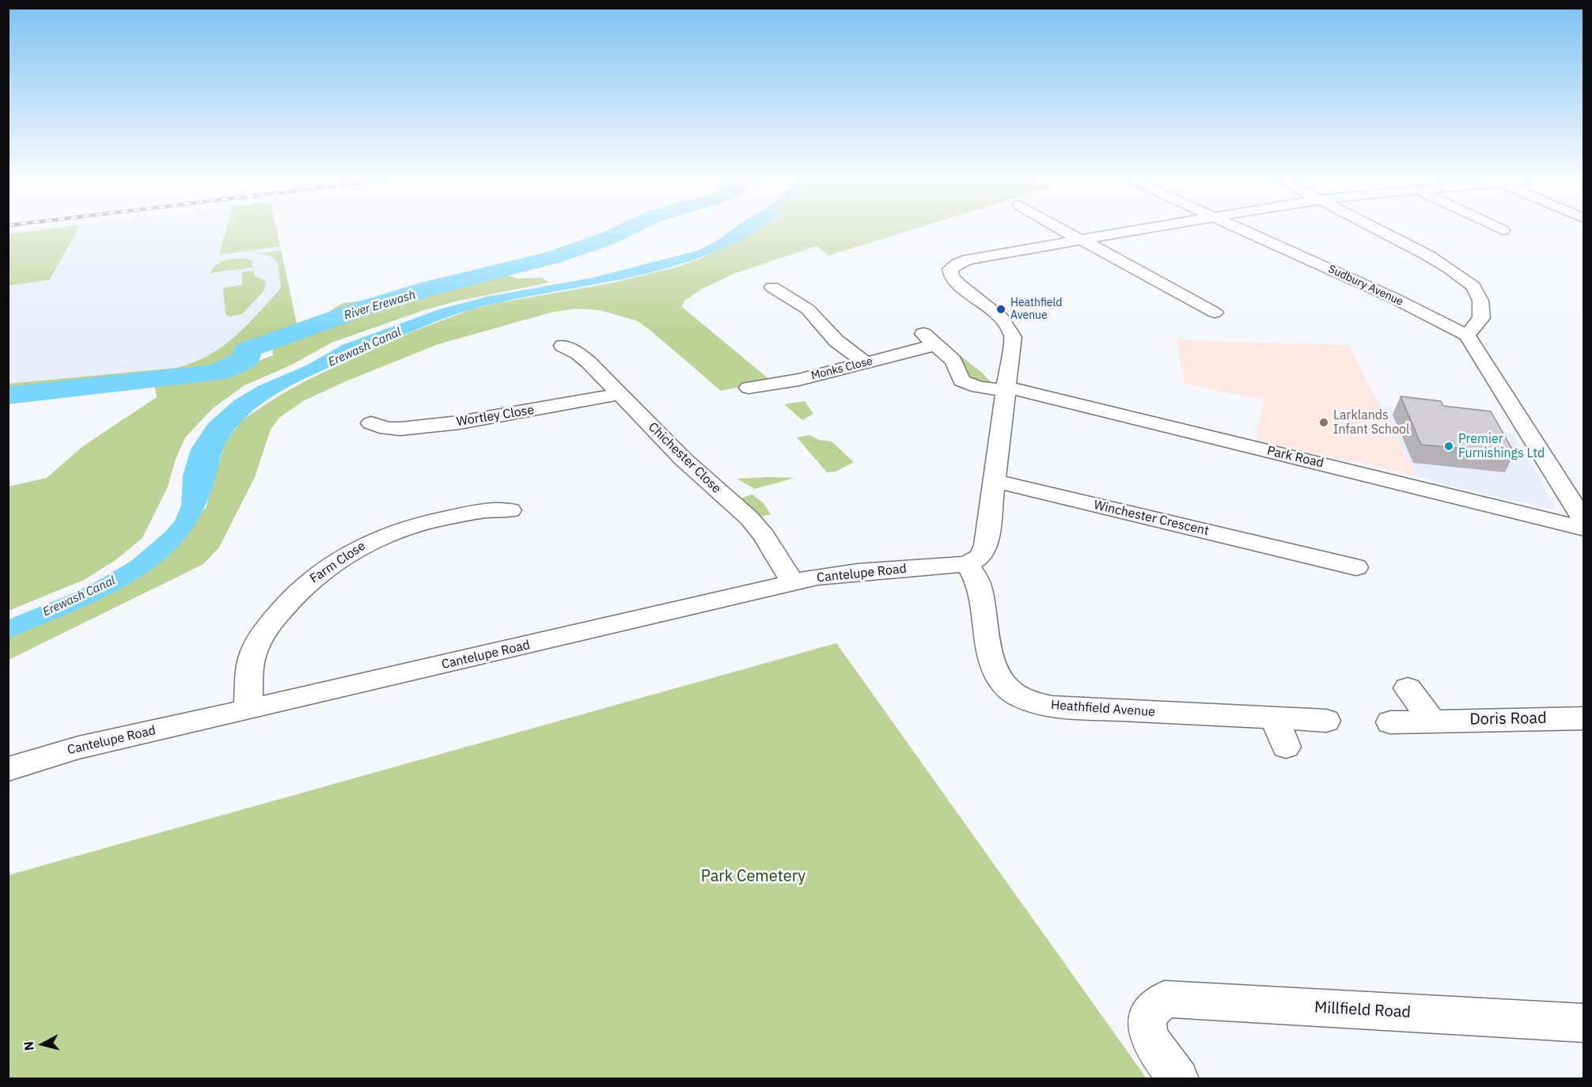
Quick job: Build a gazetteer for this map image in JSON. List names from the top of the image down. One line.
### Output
{"streets":{"street":["Sudbury Avenue","Monks Close","Wortley Close","Park Road","Chichester Close","Winchester Crescent","Farm Close","Cantelupe Road","Heathfield Avenue","Doris Road","Millfield Road"]},"crossings":[["Monks Close","Park Road"],["Wortley Close","Chichester Close"],["Chichester Close","Cantelupe Road"],["Farm Close","Cantelupe Road"],["Cantelupe Road","Heathfield Avenue"]],"water":["River Erewash","Erewash Canal"],"parks":["Park Cemetery"],"places":["Heathfield Avenue","Larklands Infant School","Premier Furnishings Ltd"],"north":"left"}
